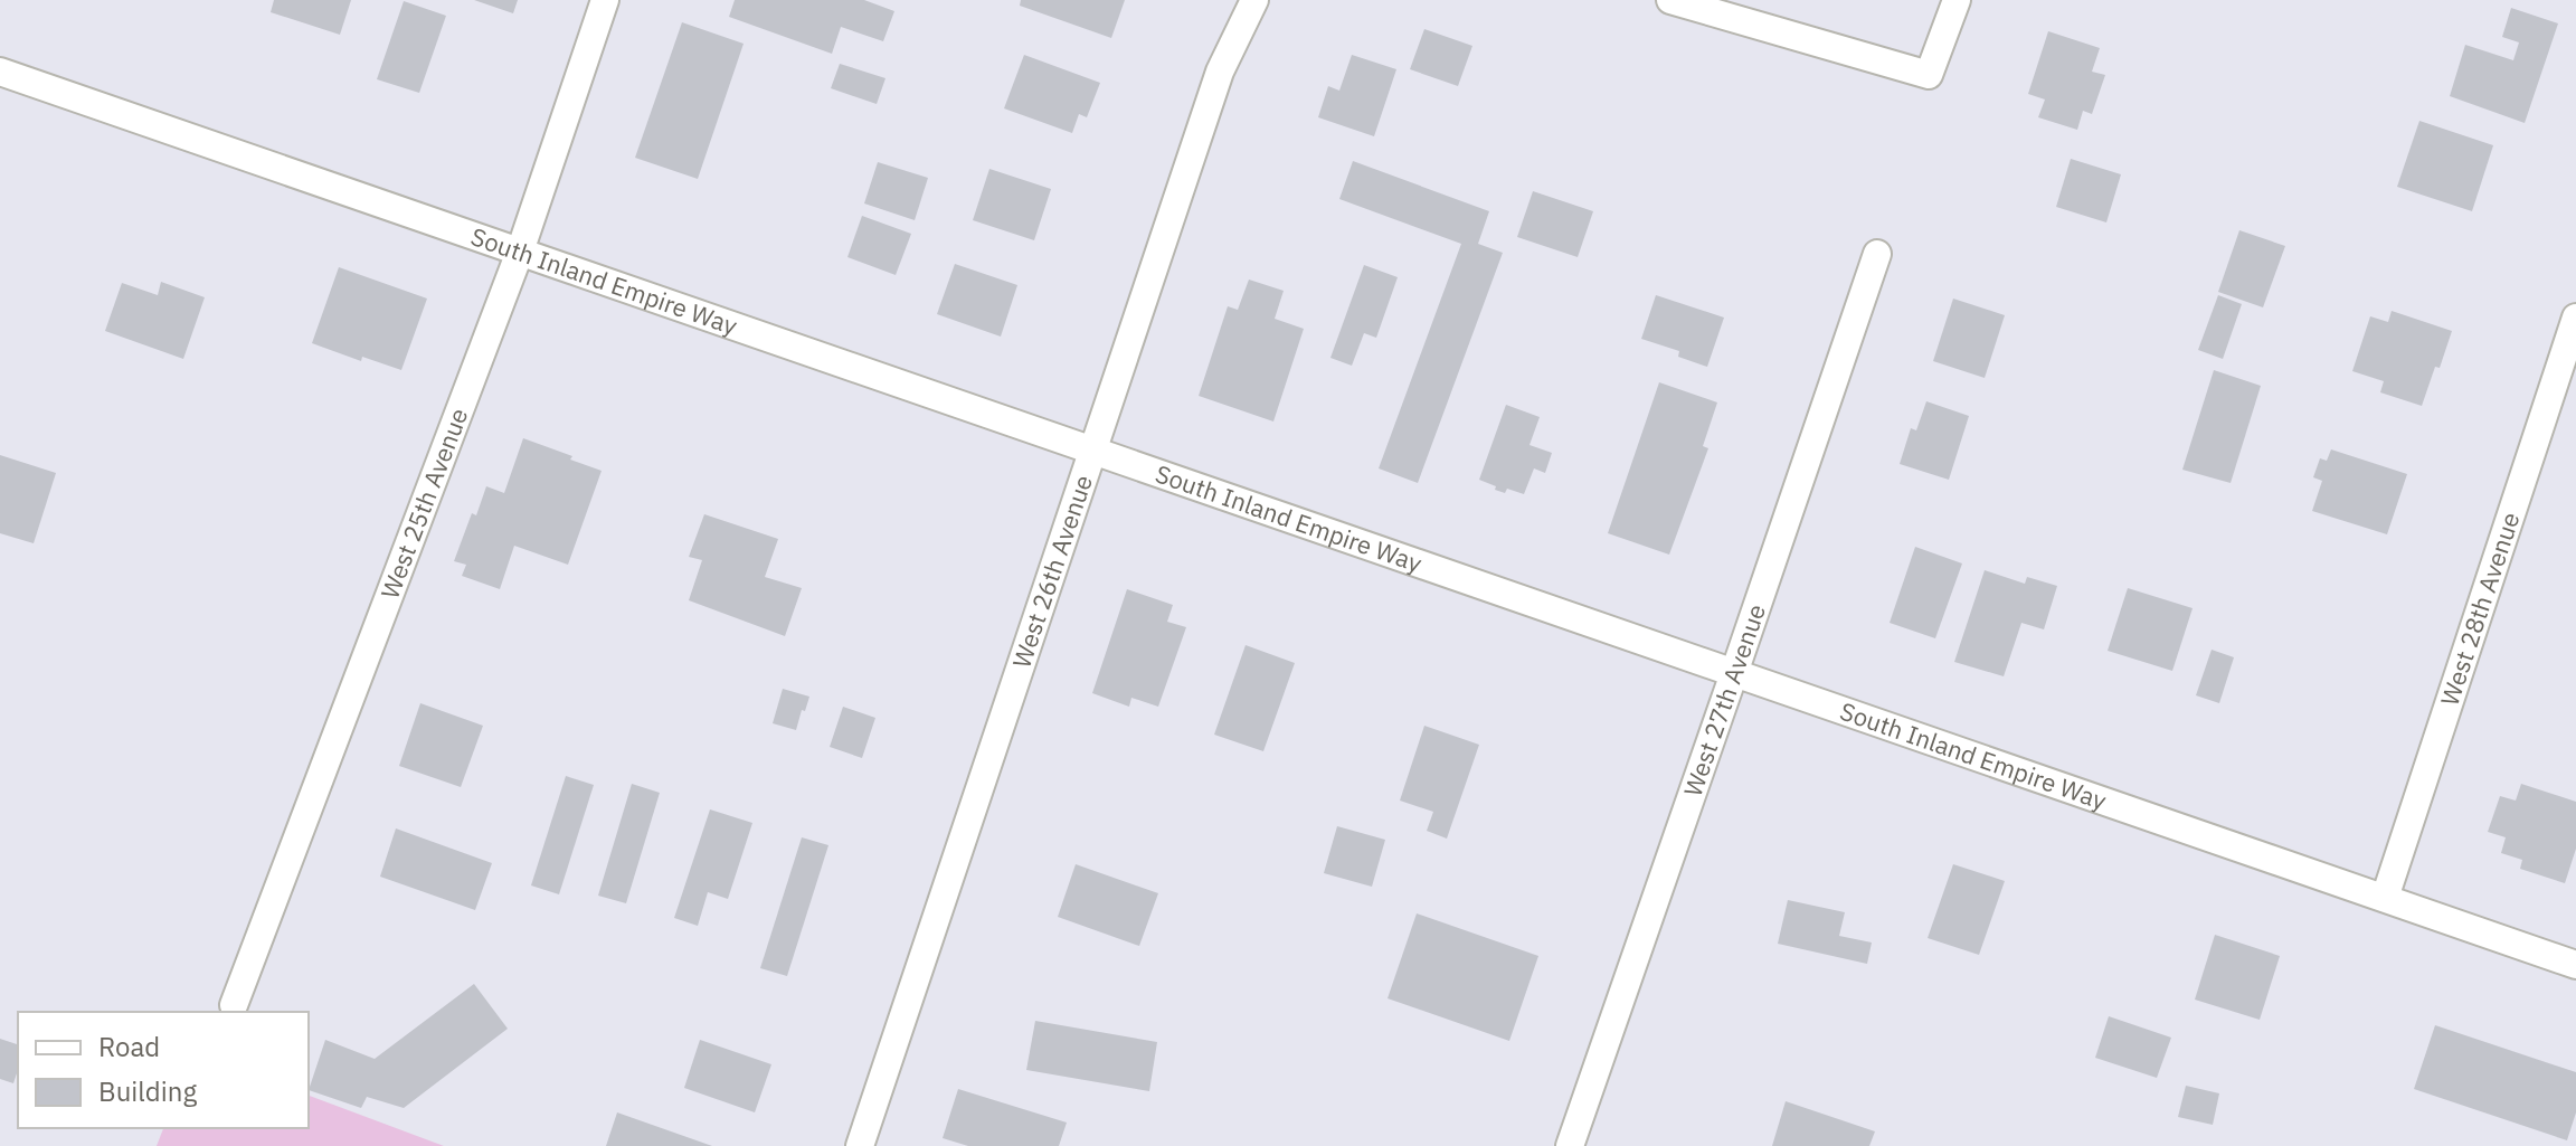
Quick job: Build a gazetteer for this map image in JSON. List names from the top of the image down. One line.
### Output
{"streets":{"street":["South Inland Empire Way","West 25th Avenue","West 26th Avenue","West 28th Avenue","West 27th Avenue"]},"crossings":[["South Inland Empire Way","West 25th Avenue"],["South Inland Empire Way","West 26th Avenue"],["South Inland Empire Way","West 28th Avenue"],["South Inland Empire Way","West 27th Avenue"]],"legend":["Road","Building"]}
